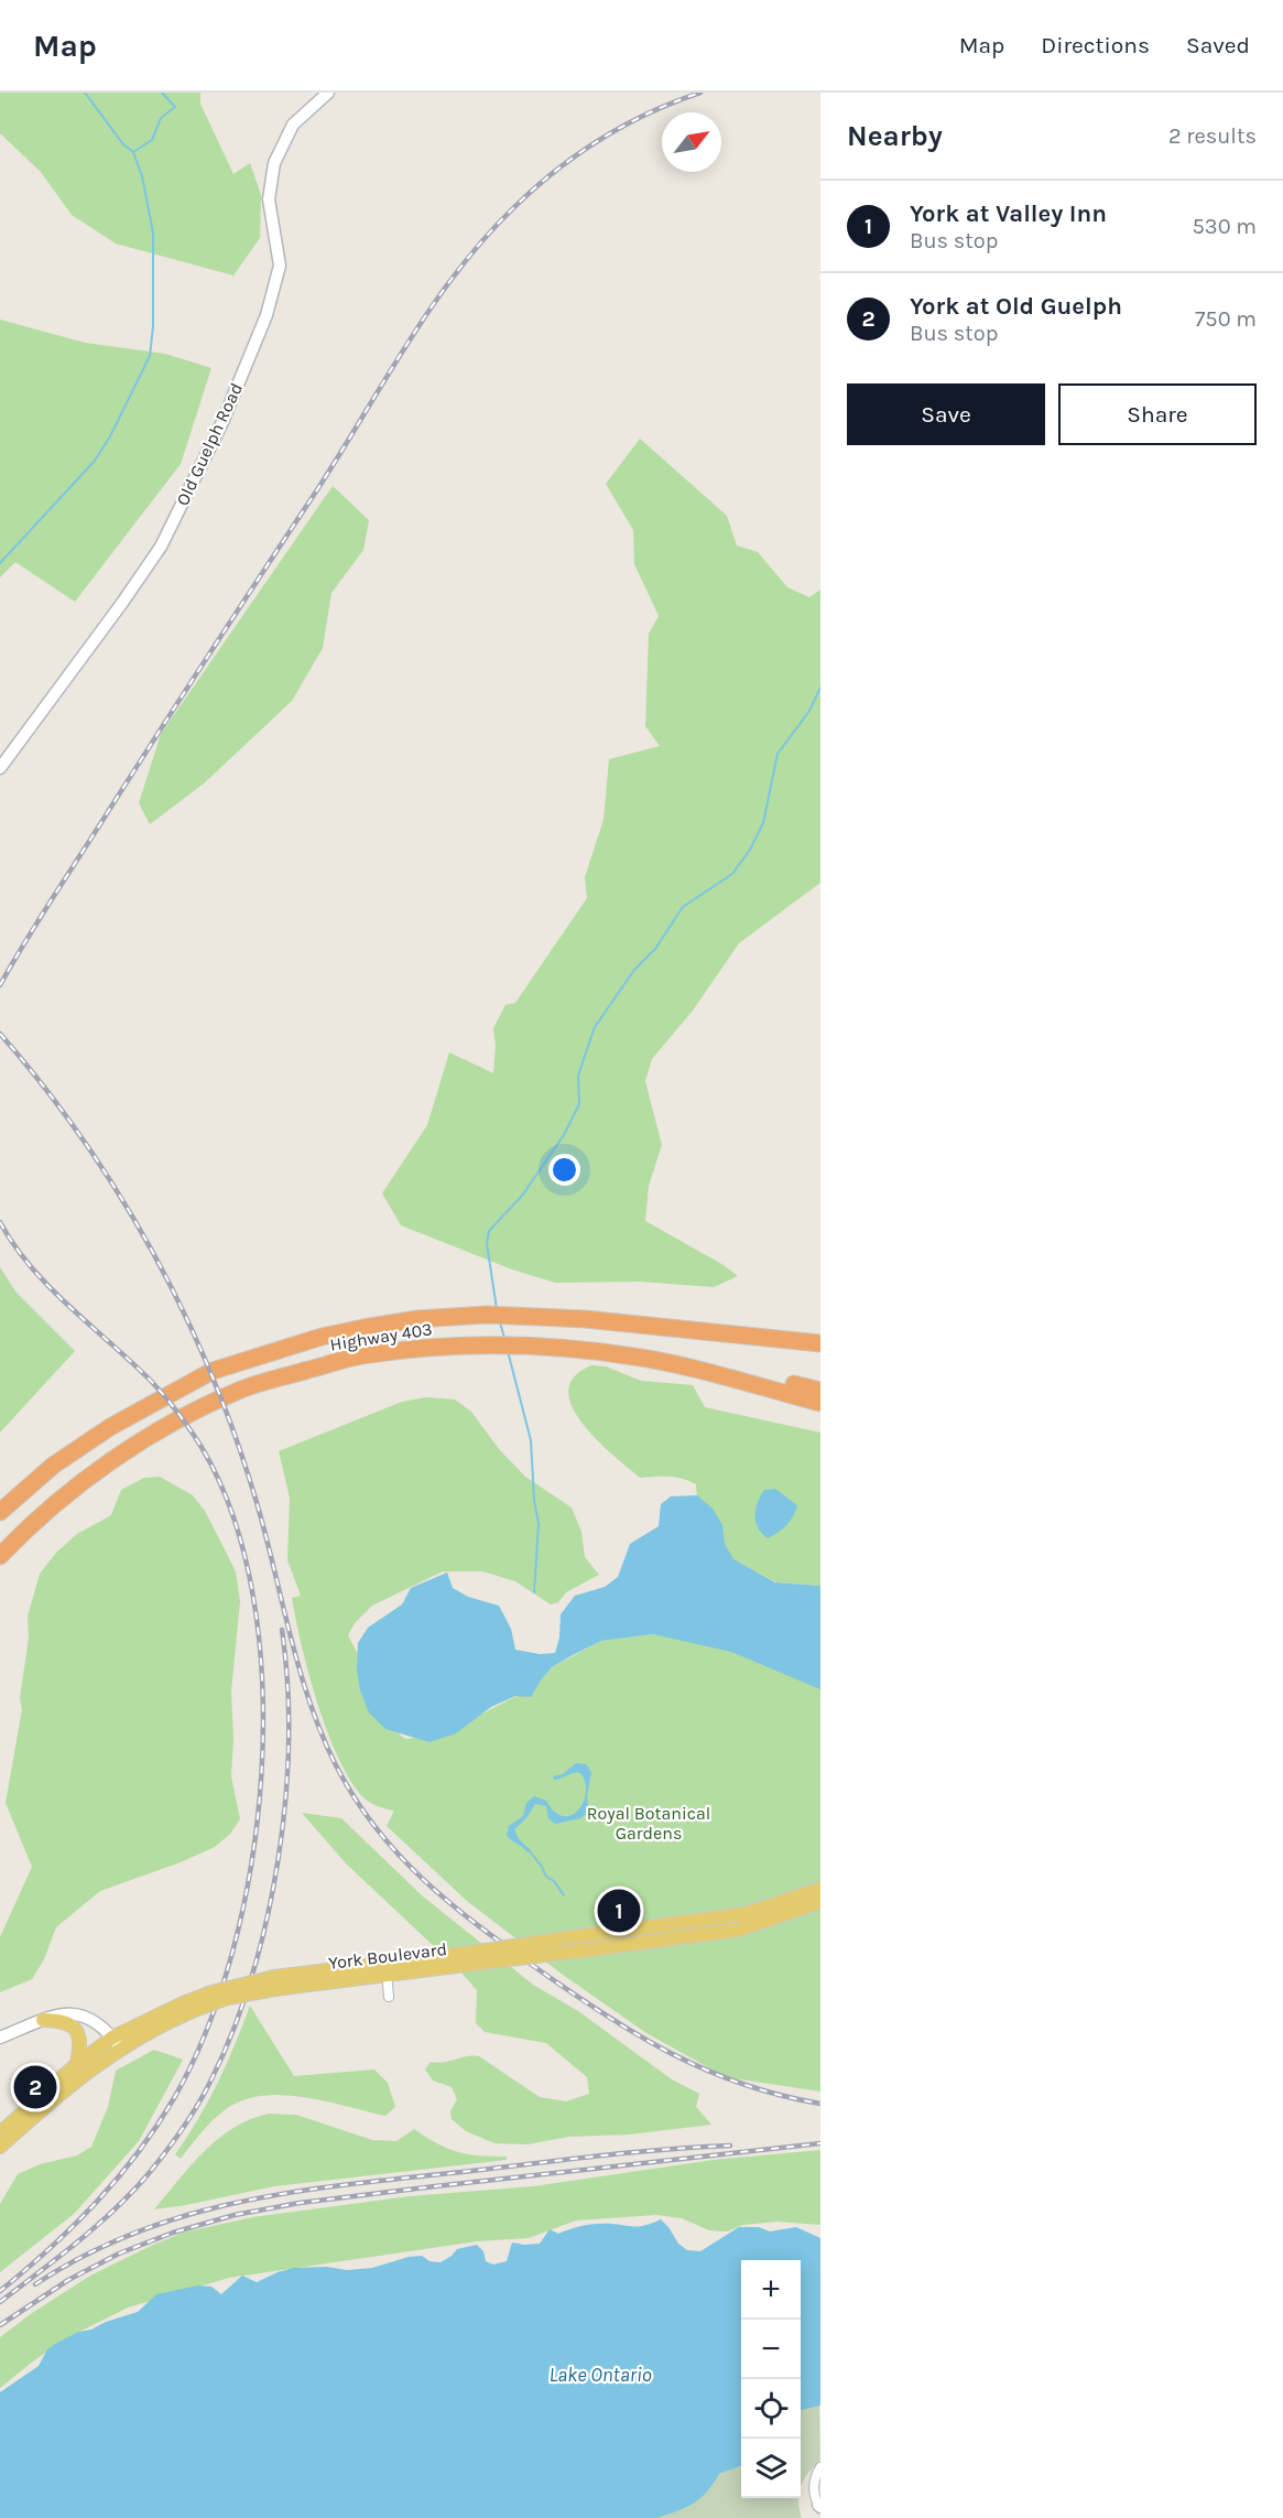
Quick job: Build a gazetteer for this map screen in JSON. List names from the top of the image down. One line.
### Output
{"streets":{"highway":["Highway 403"],"main road":["York Boulevard"],"street":["Old Guelph Road"]},"water":["Lake Ontario"],"parks":["Royal Botanical Gardens"],"north":"top right","page":{"header":"Map","nav":["Map","Directions","Saved"],"heading":["Nearby","2 results"],"list":[{"mark":"1","name":"York at Valley Inn","note":"Bus stop","value":"530 m"},{"mark":"2","name":"York at Old Guelph","note":"Bus stop","value":"750 m"}],"buttons":["Save","Share"],"pins":["1","2"],"map_buttons":["+","−"]}}
